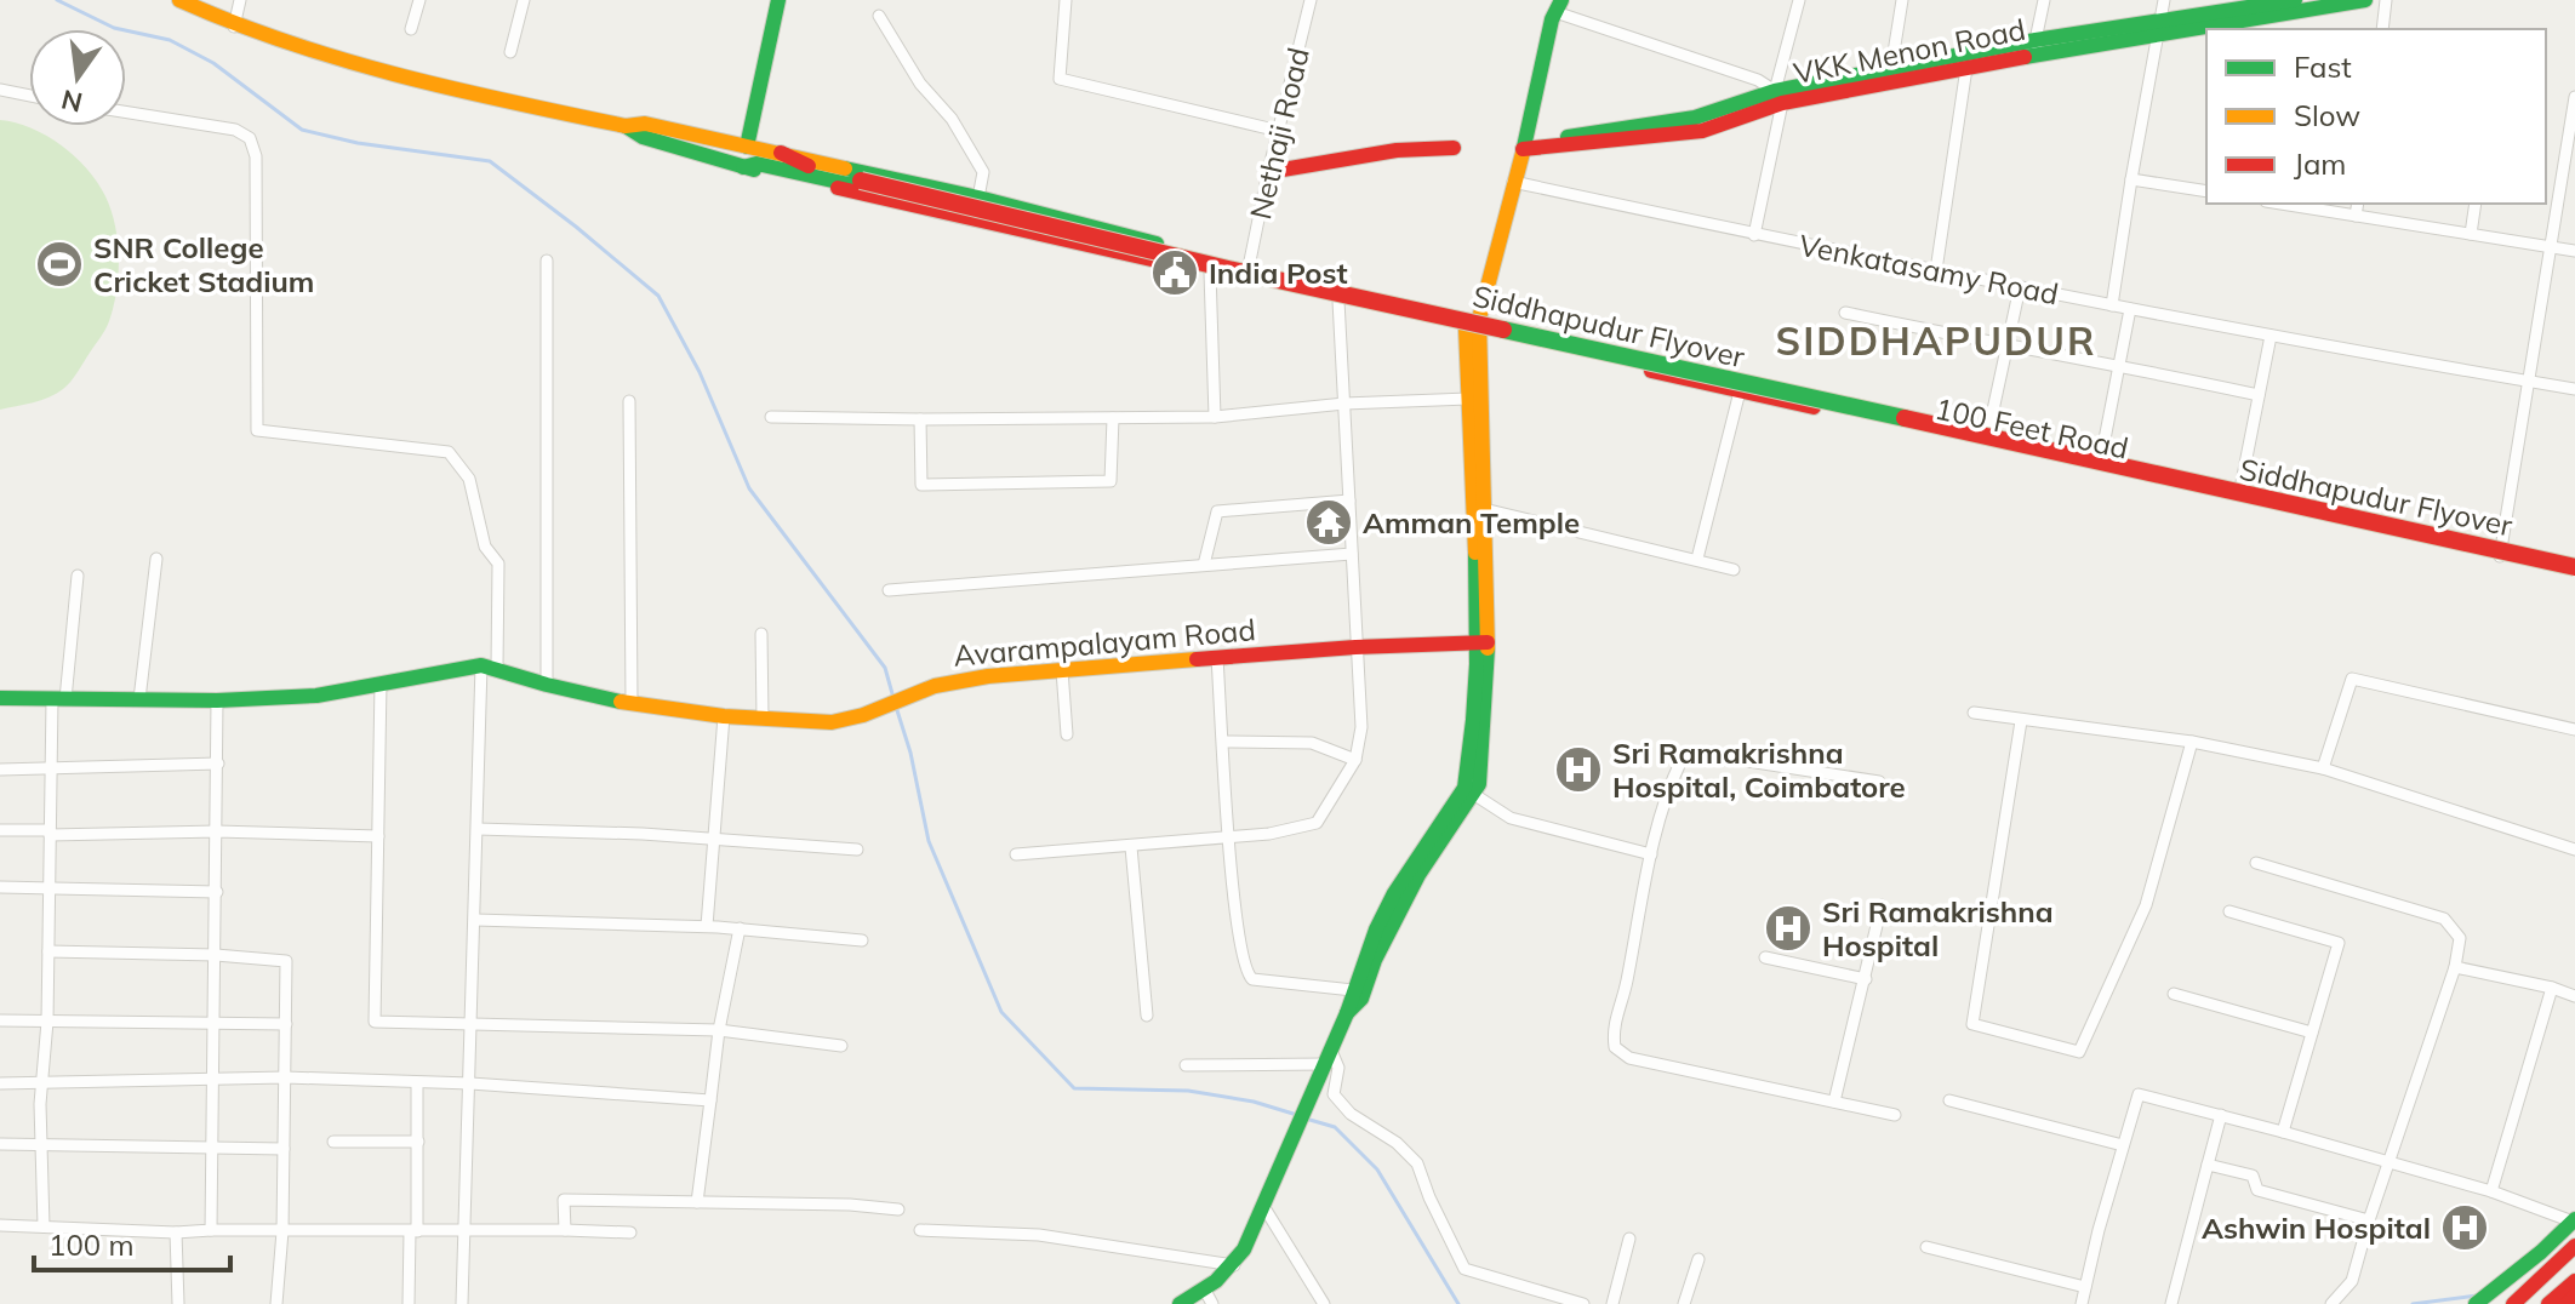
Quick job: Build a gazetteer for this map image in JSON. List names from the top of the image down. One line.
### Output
{"streets":{"main road":["VKK Menon Road","Siddhapudur Flyover","100 Feet Road","Avarampalayam Road"],"street":["Nethaji Road","Venkatasamy Road"]},"crossings":[["Siddhapudur Flyover","100 Feet Road"]],"districts":["SIDDHAPUDUR"],"places":{"sports":["SNR College Cricket Stadium"],"public building":["India Post"],"temple":["Amman Temple"],"hospital":["Sri Ramakrishna Hospital, Coimbatore","Sri Ramakrishna Hospital","Ashwin Hospital"]},"legend":["Fast","Slow","Jam"],"scale_bar":"100 m","north":"bottom"}
